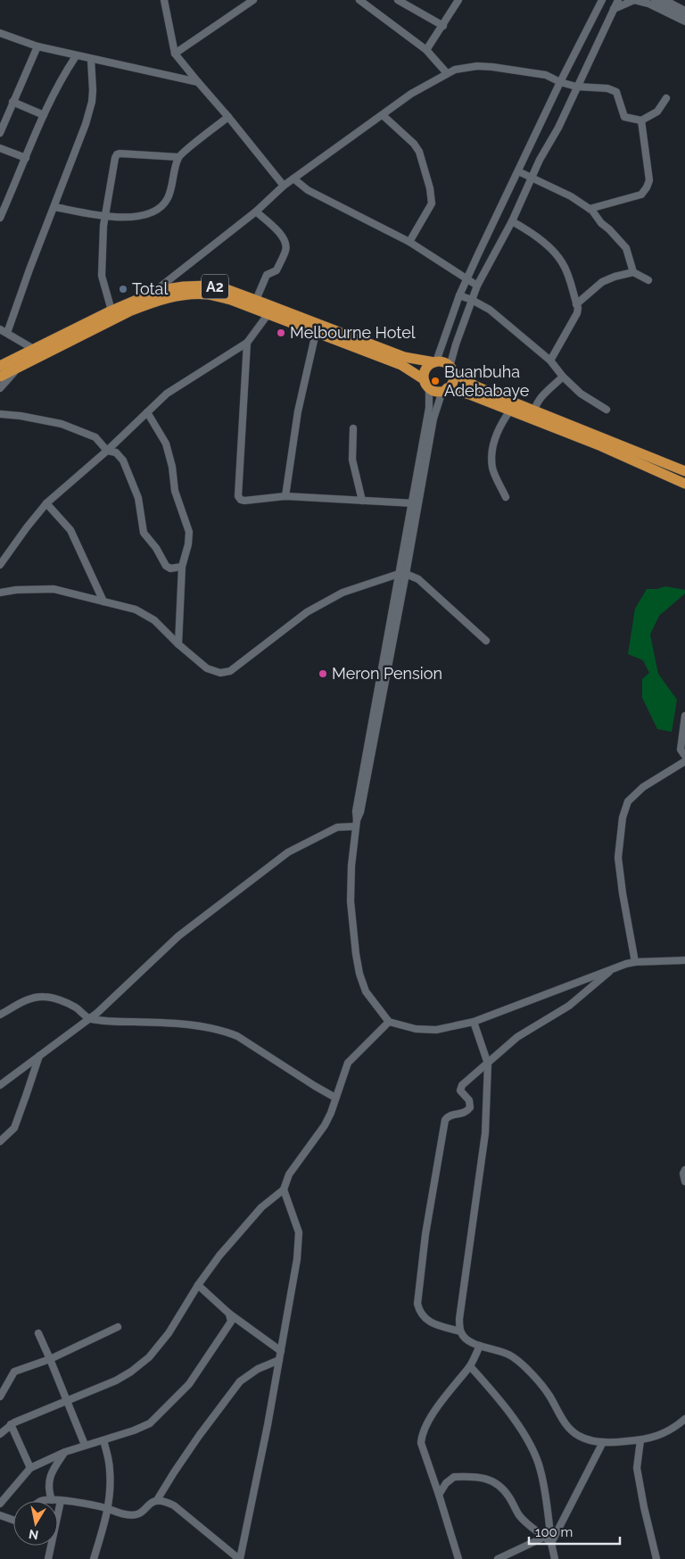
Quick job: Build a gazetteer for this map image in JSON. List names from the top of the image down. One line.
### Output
{"streets":{"highway":["A2"]},"places":["Total","Melbourne Hotel","Buanbuha Adebabaye","Meron Pension"],"scale_bar":"100 m","north":"bottom"}
